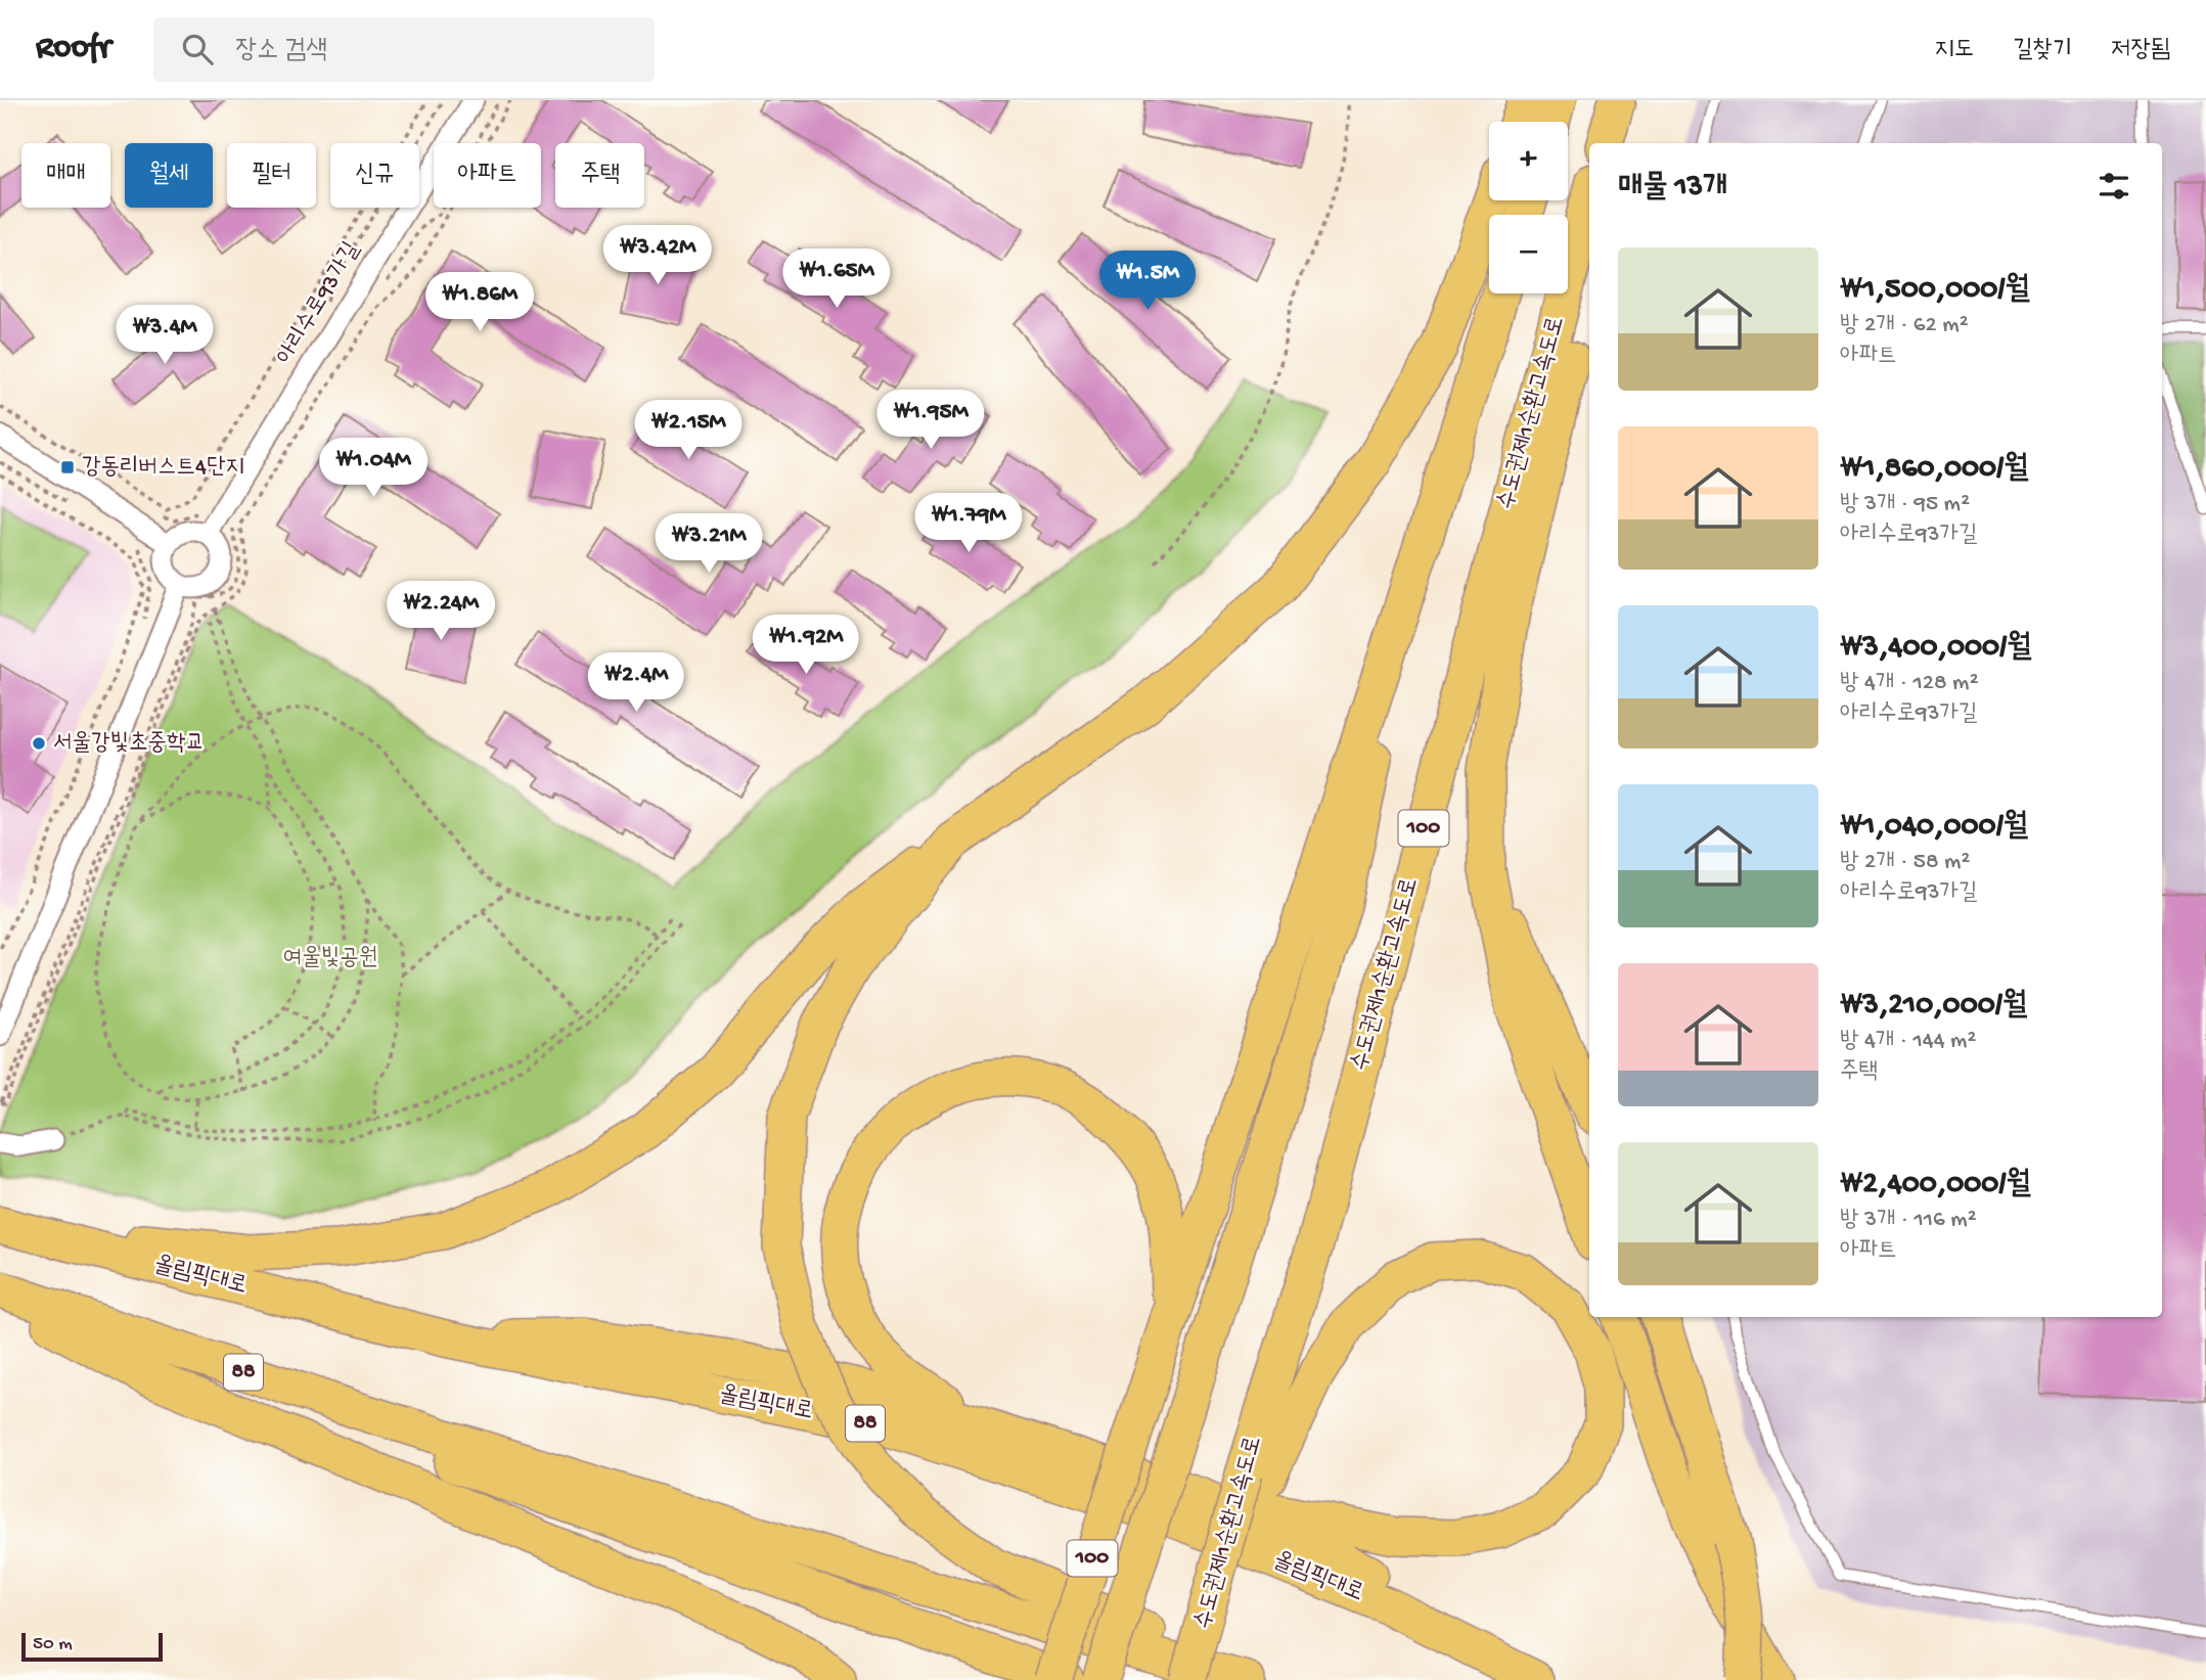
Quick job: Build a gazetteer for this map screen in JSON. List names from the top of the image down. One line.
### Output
{"streets":{"highway":["수도권제1순환고속도로","100","올림픽대로","88"],"street":["아리수로93가길"]},"parks":["여울빛공원"],"places":{"transit":["강동리버스트4단지"],"other":["서울강빛초중학교"]},"scale_bar":"50 m","page":{"header":"Roofr","search":"장소 검색","nav":["지도","길찾기","저장됨"],"map_buttons":["+","−"],"chip":["매매","월세","필터","신규","아파트","주택"],"heading":"매물 13개","price":["₩3.42M","₩1.65M","₩1.5M","₩1.86M","₩3.4M","₩1.95M","₩2.15M","₩1.04M","₩1.79M","₩3.21M","₩2.24M","₩1.92M","₩2.4M"],"list":[{"name":"₩1,500,000/월","note":"방 2개 · 62 m² · 아파트"},{"name":"₩1,860,000/월","note":"방 3개 · 95 m² · 아리수로93가길"},{"name":"₩3,400,000/월","note":"방 4개 · 128 m² · 아리수로93가길"},{"name":"₩1,040,000/월","note":"방 2개 · 58 m² · 아리수로93가길"},{"name":"₩3,210,000/월","note":"방 4개 · 144 m² · 주택"},{"name":"₩2,400,000/월","note":"방 3개 · 116 m² · 아파트"}],"scale":"50 m"}}
